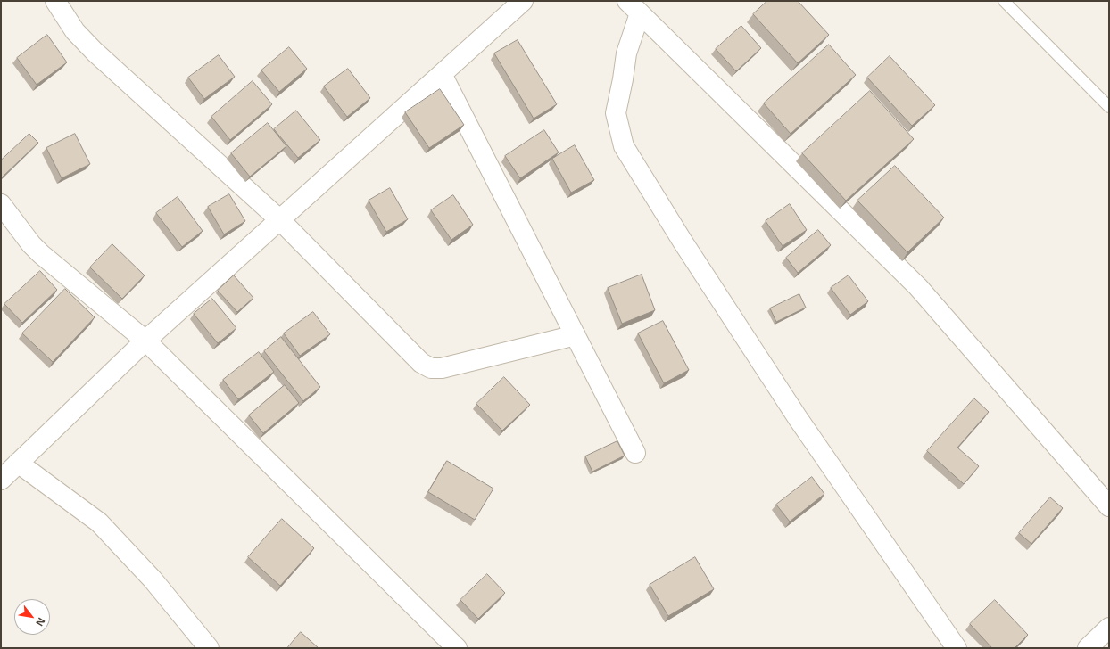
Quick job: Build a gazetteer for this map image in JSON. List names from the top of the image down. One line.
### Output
{"north":"bottom right"}
